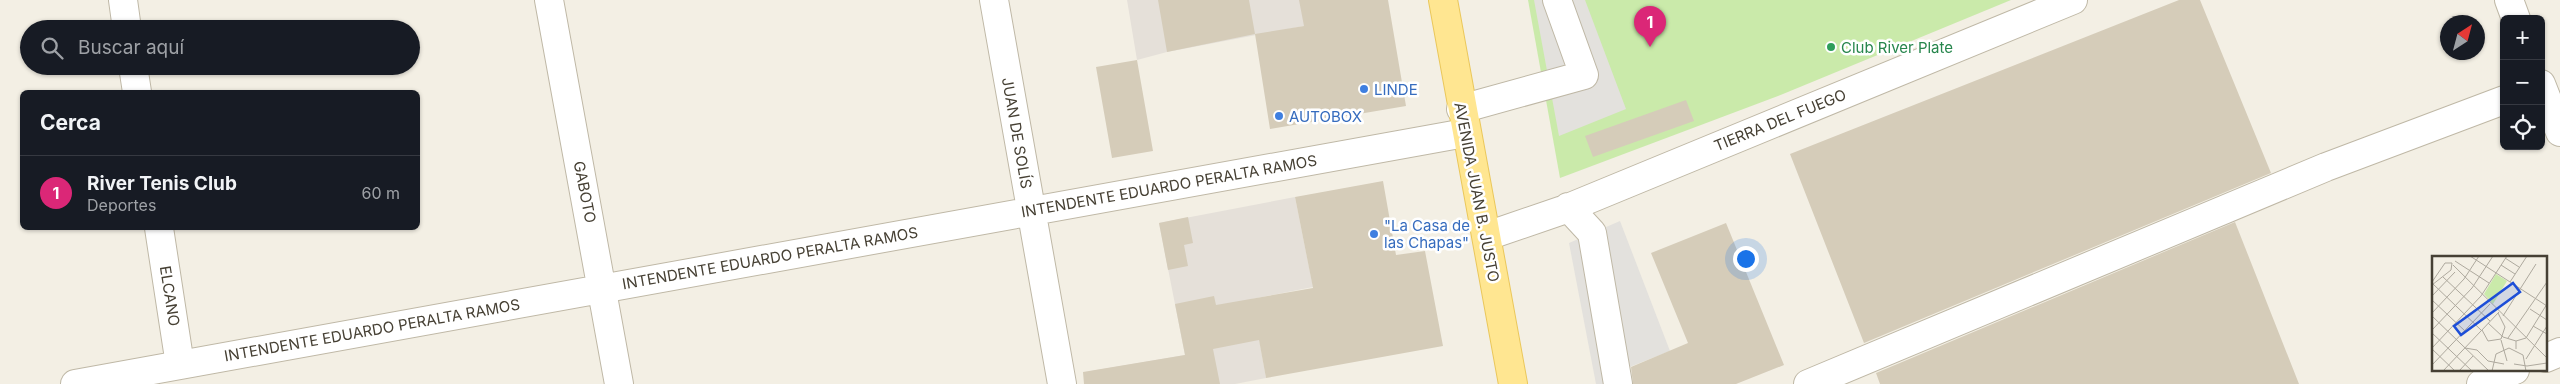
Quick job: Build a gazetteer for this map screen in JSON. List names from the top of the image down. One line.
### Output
{"streets":{"main road":["AVENIDA JUAN B. JUSTO"],"street":["TIERRA DEL FUEGO","JUAN DE SOLÍS","INTENDENTE EDUARDO PERALTA RAMOS","GABOTO","ELCANO"]},"crossings":[["TIERRA DEL FUEGO","AVENIDA JUAN B. JUSTO"],["JUAN DE SOLÍS","INTENDENTE EDUARDO PERALTA RAMOS"],["INTENDENTE EDUARDO PERALTA RAMOS","GABOTO"],["INTENDENTE EDUARDO PERALTA RAMOS","AVENIDA JUAN B. JUSTO"],["INTENDENTE EDUARDO PERALTA RAMOS","ELCANO"]],"places":["Club River Plate","LINDE","AUTOBOX","\"La Casa de las Chapas\""],"north":"top right","page":{"pins":"1","map_buttons":["+","−"],"search":"Buscar aquí","heading":"Cerca","list":[{"mark":"1","name":"River Tenis Club","note":"Deportes","value":"60 m"}]}}
